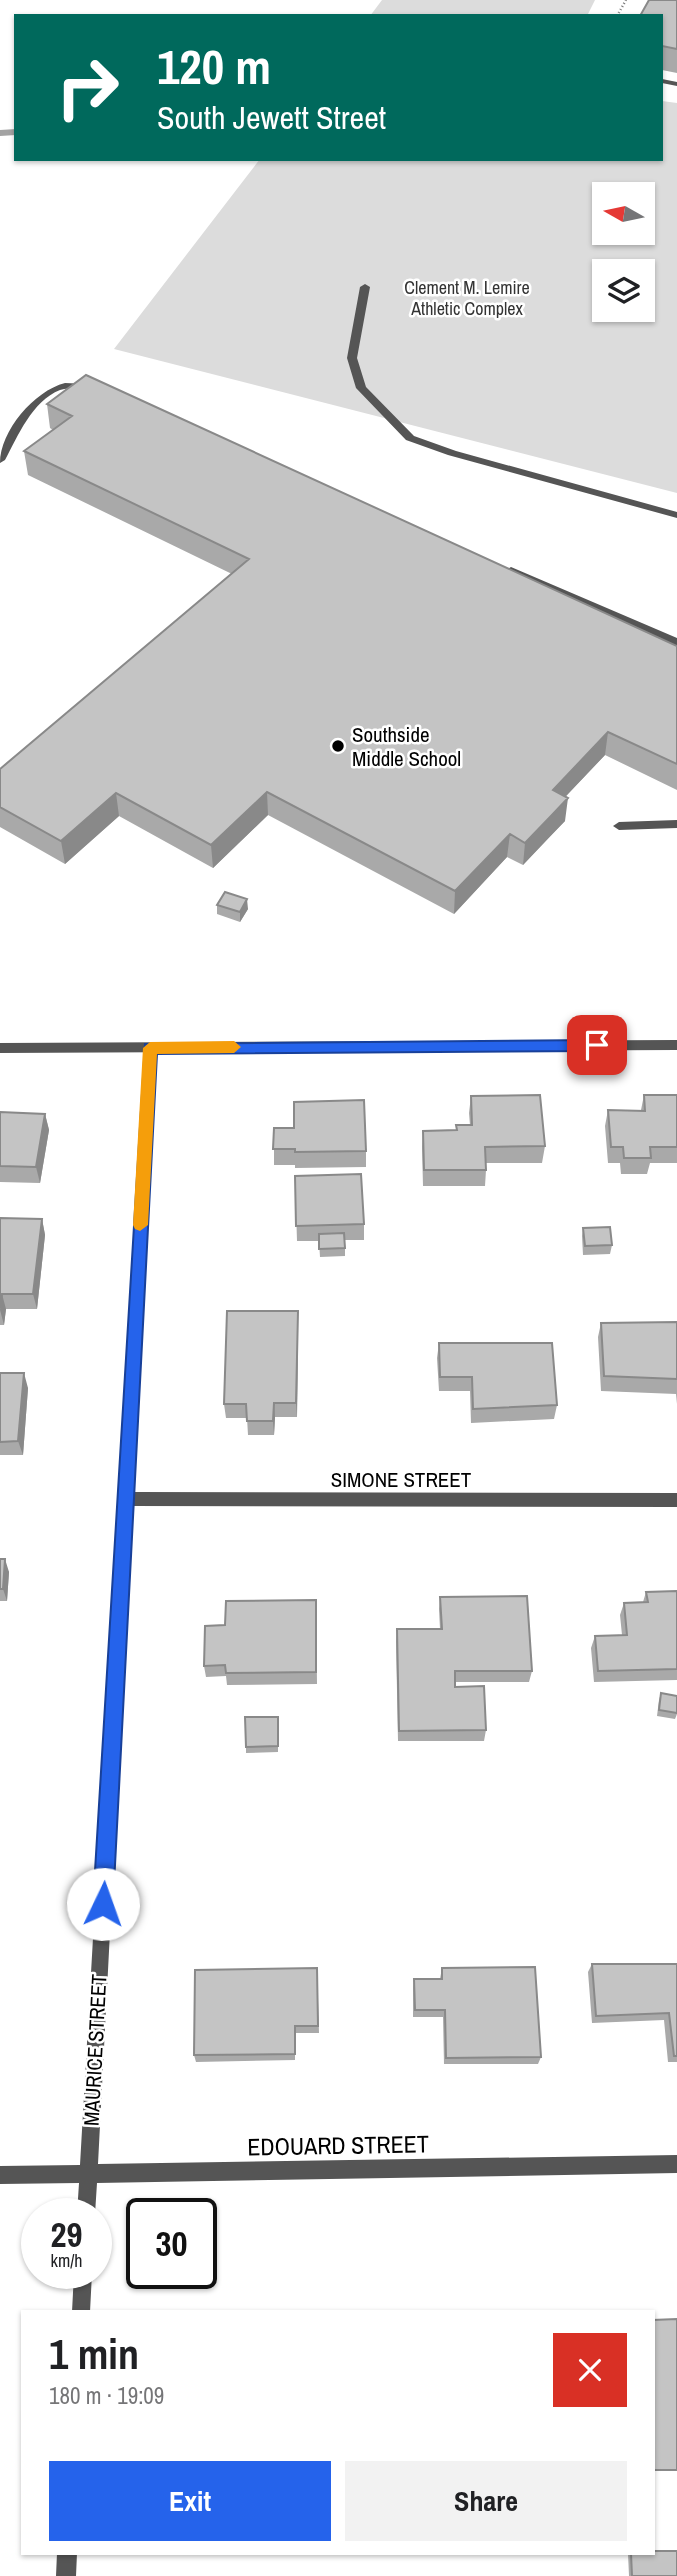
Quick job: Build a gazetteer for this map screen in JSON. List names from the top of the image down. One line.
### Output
{"streets":{"street":["SIMONE STREET","MAURICE STREET","EDOUARD STREET"]},"crossings":[["SIMONE STREET","MAURICE STREET"],["MAURICE STREET","EDOUARD STREET"]],"parks":["Clement M. Lemire Athletic Complex"],"places":["Southside Middle School"],"north":"left","page":{"turn":["120 m","South Jewett Street"],"speed":"29 km/h","limit":"30","heading":["1 min","180 m · 19:09"],"buttons":["Exit","Share"]}}
